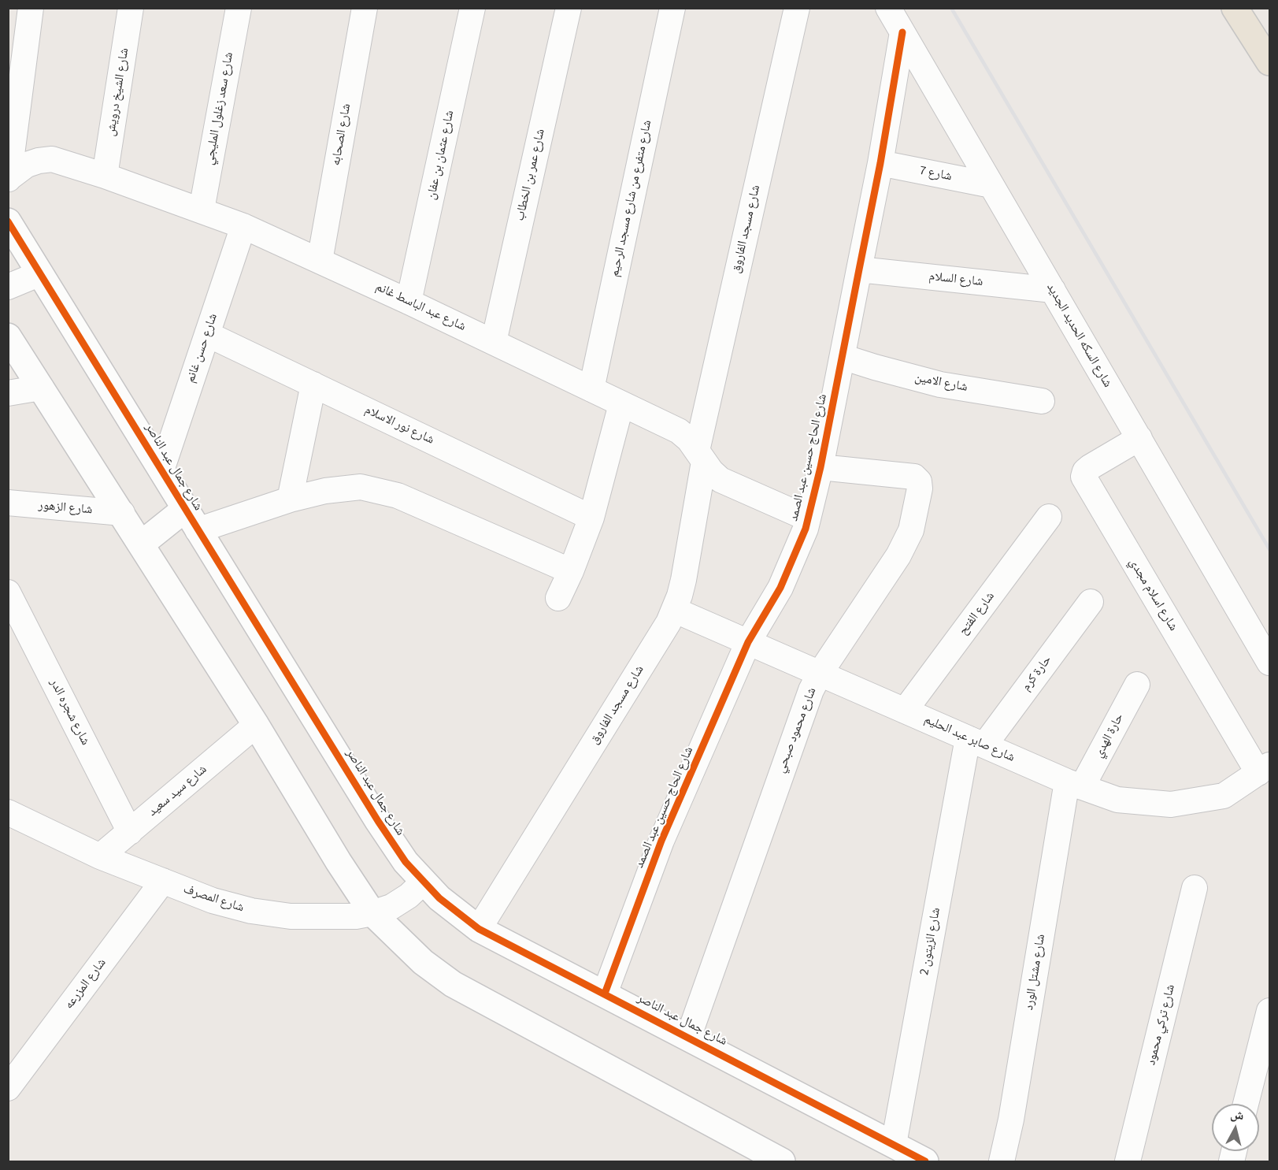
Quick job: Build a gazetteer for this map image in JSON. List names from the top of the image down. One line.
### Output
{"streets":{"street":["شارع الشيخ درويش","شارع سعد زغلول المليجي","شارع الصحابه","شارع عثمان بن عفان","شارع 7","شارع عمر بن الخطاب","شارع متفرع من شارع مسجد الرحيم","شارع مسجد الفاروق","شارع السلام","شارع عبد الباسط غانم","شارع السكه الحديد الجديد","شارع حسن غانم","شارع الامين","شارع نور الاسلام","شارع الحاج حسين عبد الصمد","شارع جمال عبد الناصر","شارع الزهور","شارع اسلام مجدي","شارع الفتح","حارة كرم","شارع شجره الدر","شارع محمود صبحي","حارة الهدي","شارع صابر عبد الحليم","شارع سيد سعيد","شارع المصرف","شارع الزيتون 2","شارع مشتل الورد","شارع المزرعه","شارع تركي محمود"]},"crossings":[["شارع الشيخ درويش","شارع عبد الباسط غانم"],["شارع سعد زغلول المليجي","شارع عبد الباسط غانم"],["شارع الصحابه","شارع عبد الباسط غانم"],["شارع عثمان بن عفان","شارع عبد الباسط غانم"],["شارع 7","شارع السكه الحديد الجديد"],["شارع 7","شارع الحاج حسين عبد الصمد"],["شارع عمر بن الخطاب","شارع عبد الباسط غانم"],["شارع متفرع من شارع مسجد الرحيم","شارع عبد الباسط غانم"],["شارع مسجد الفاروق","شارع عبد الباسط غانم"],["شارع مسجد الفاروق","شارع جمال عبد الناصر"],["شارع مسجد الفاروق","شارع صابر عبد الحليم"],["شارع السلام","شارع السكه الحديد الجديد"],["شارع السلام","شارع الحاج حسين عبد الصمد"],["شارع عبد الباسط غانم","شارع حسن غانم"],["شارع عبد الباسط غانم","شارع الحاج حسين عبد الصمد"],["شارع السكه الحديد الجديد","شارع الحاج حسين عبد الصمد"],["شارع السكه الحديد الجديد","شارع اسلام مجدي"],["شارع حسن غانم","شارع نور الاسلام"],["شارع حسن غانم","شارع جمال عبد الناصر"],["شارع الامين","شارع الحاج حسين عبد الصمد"],["شارع الحاج حسين عبد الصمد","شارع جمال عبد الناصر"],["شارع الحاج حسين عبد الصمد","شارع محمود صبحي"],["شارع الحاج حسين عبد الصمد","شارع صابر عبد الحليم"],["شارع جمال عبد الناصر","شارع محمود صبحي"],["شارع جمال عبد الناصر","شارع المصرف"],["شارع جمال عبد الناصر","شارع الزيتون 2"],["شارع اسلام مجدي","شارع صابر عبد الحليم"],["شارع الفتح","شارع صابر عبد الحليم"],["حارة كرم","شارع صابر عبد الحليم"],["حارة كرم","شارع الزيتون 2"],["شارع شجره الدر","شارع سيد سعيد"],["شارع محمود صبحي","شارع صابر عبد الحليم"],["حارة الهدي","شارع صابر عبد الحليم"],["حارة الهدي","شارع مشتل الورد"],["شارع صابر عبد الحليم","شارع الزيتون 2"],["شارع صابر عبد الحليم","شارع مشتل الورد"],["شارع سيد سعيد","شارع المصرف"],["شارع المصرف","شارع المزرعه"]],"north":"top"}
